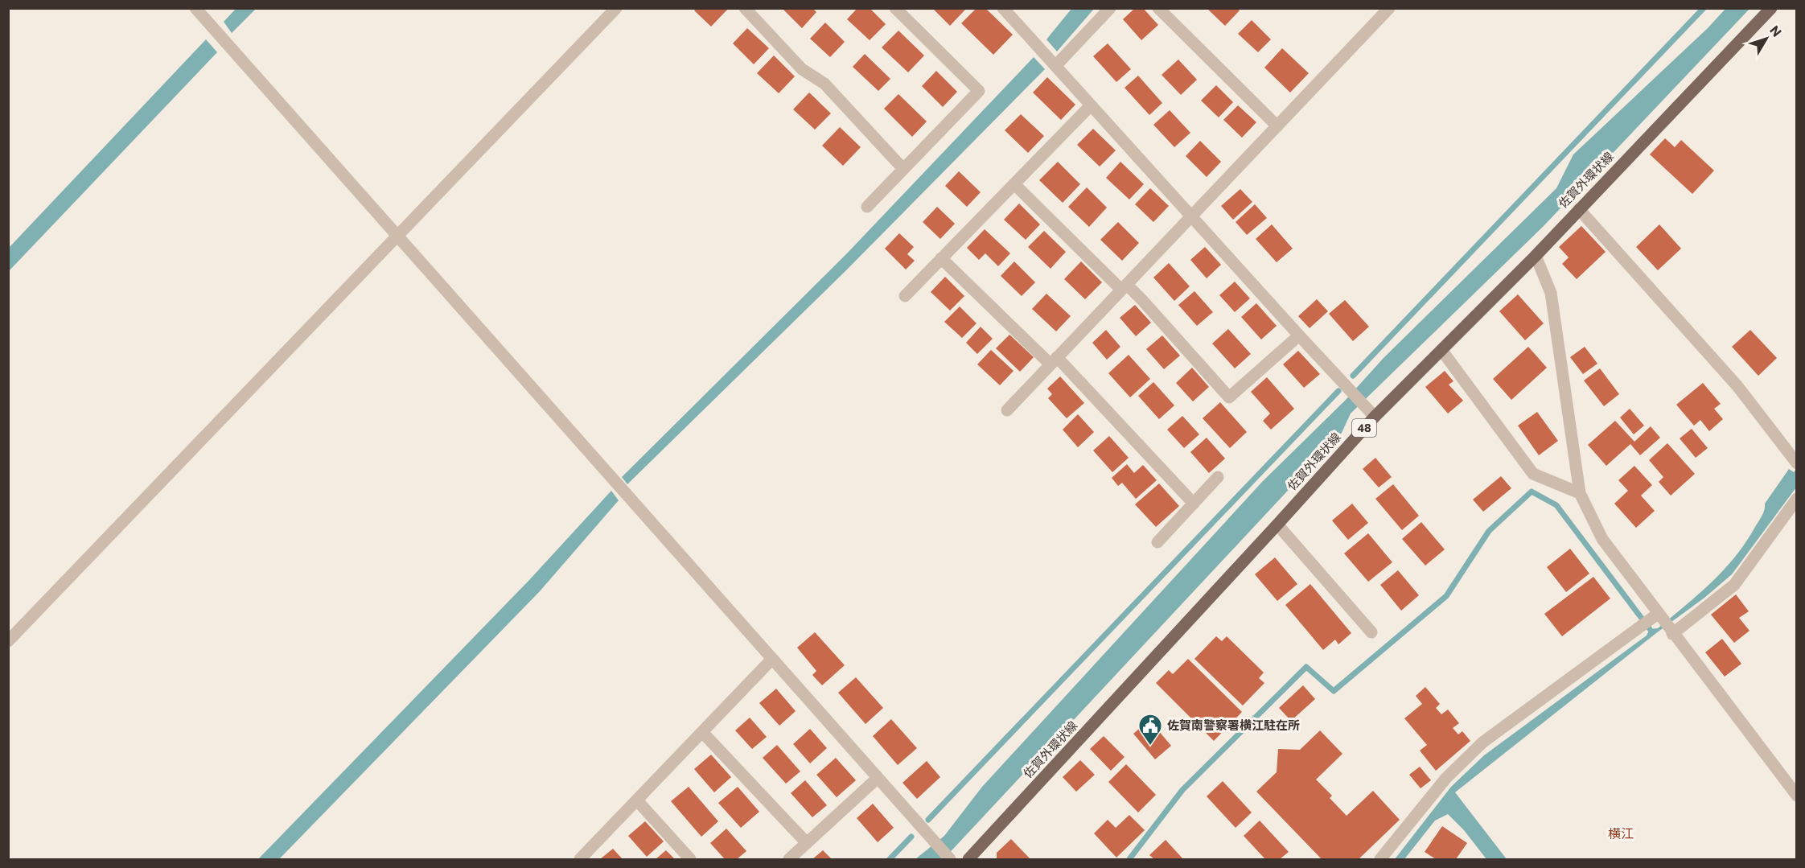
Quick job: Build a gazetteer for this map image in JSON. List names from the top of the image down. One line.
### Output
{"streets":{"main road":["佐賀外環状線","48"]},"districts":["横江"],"places":{"public building":["佐賀南警察署横江駐在所"]},"north":"top right"}
